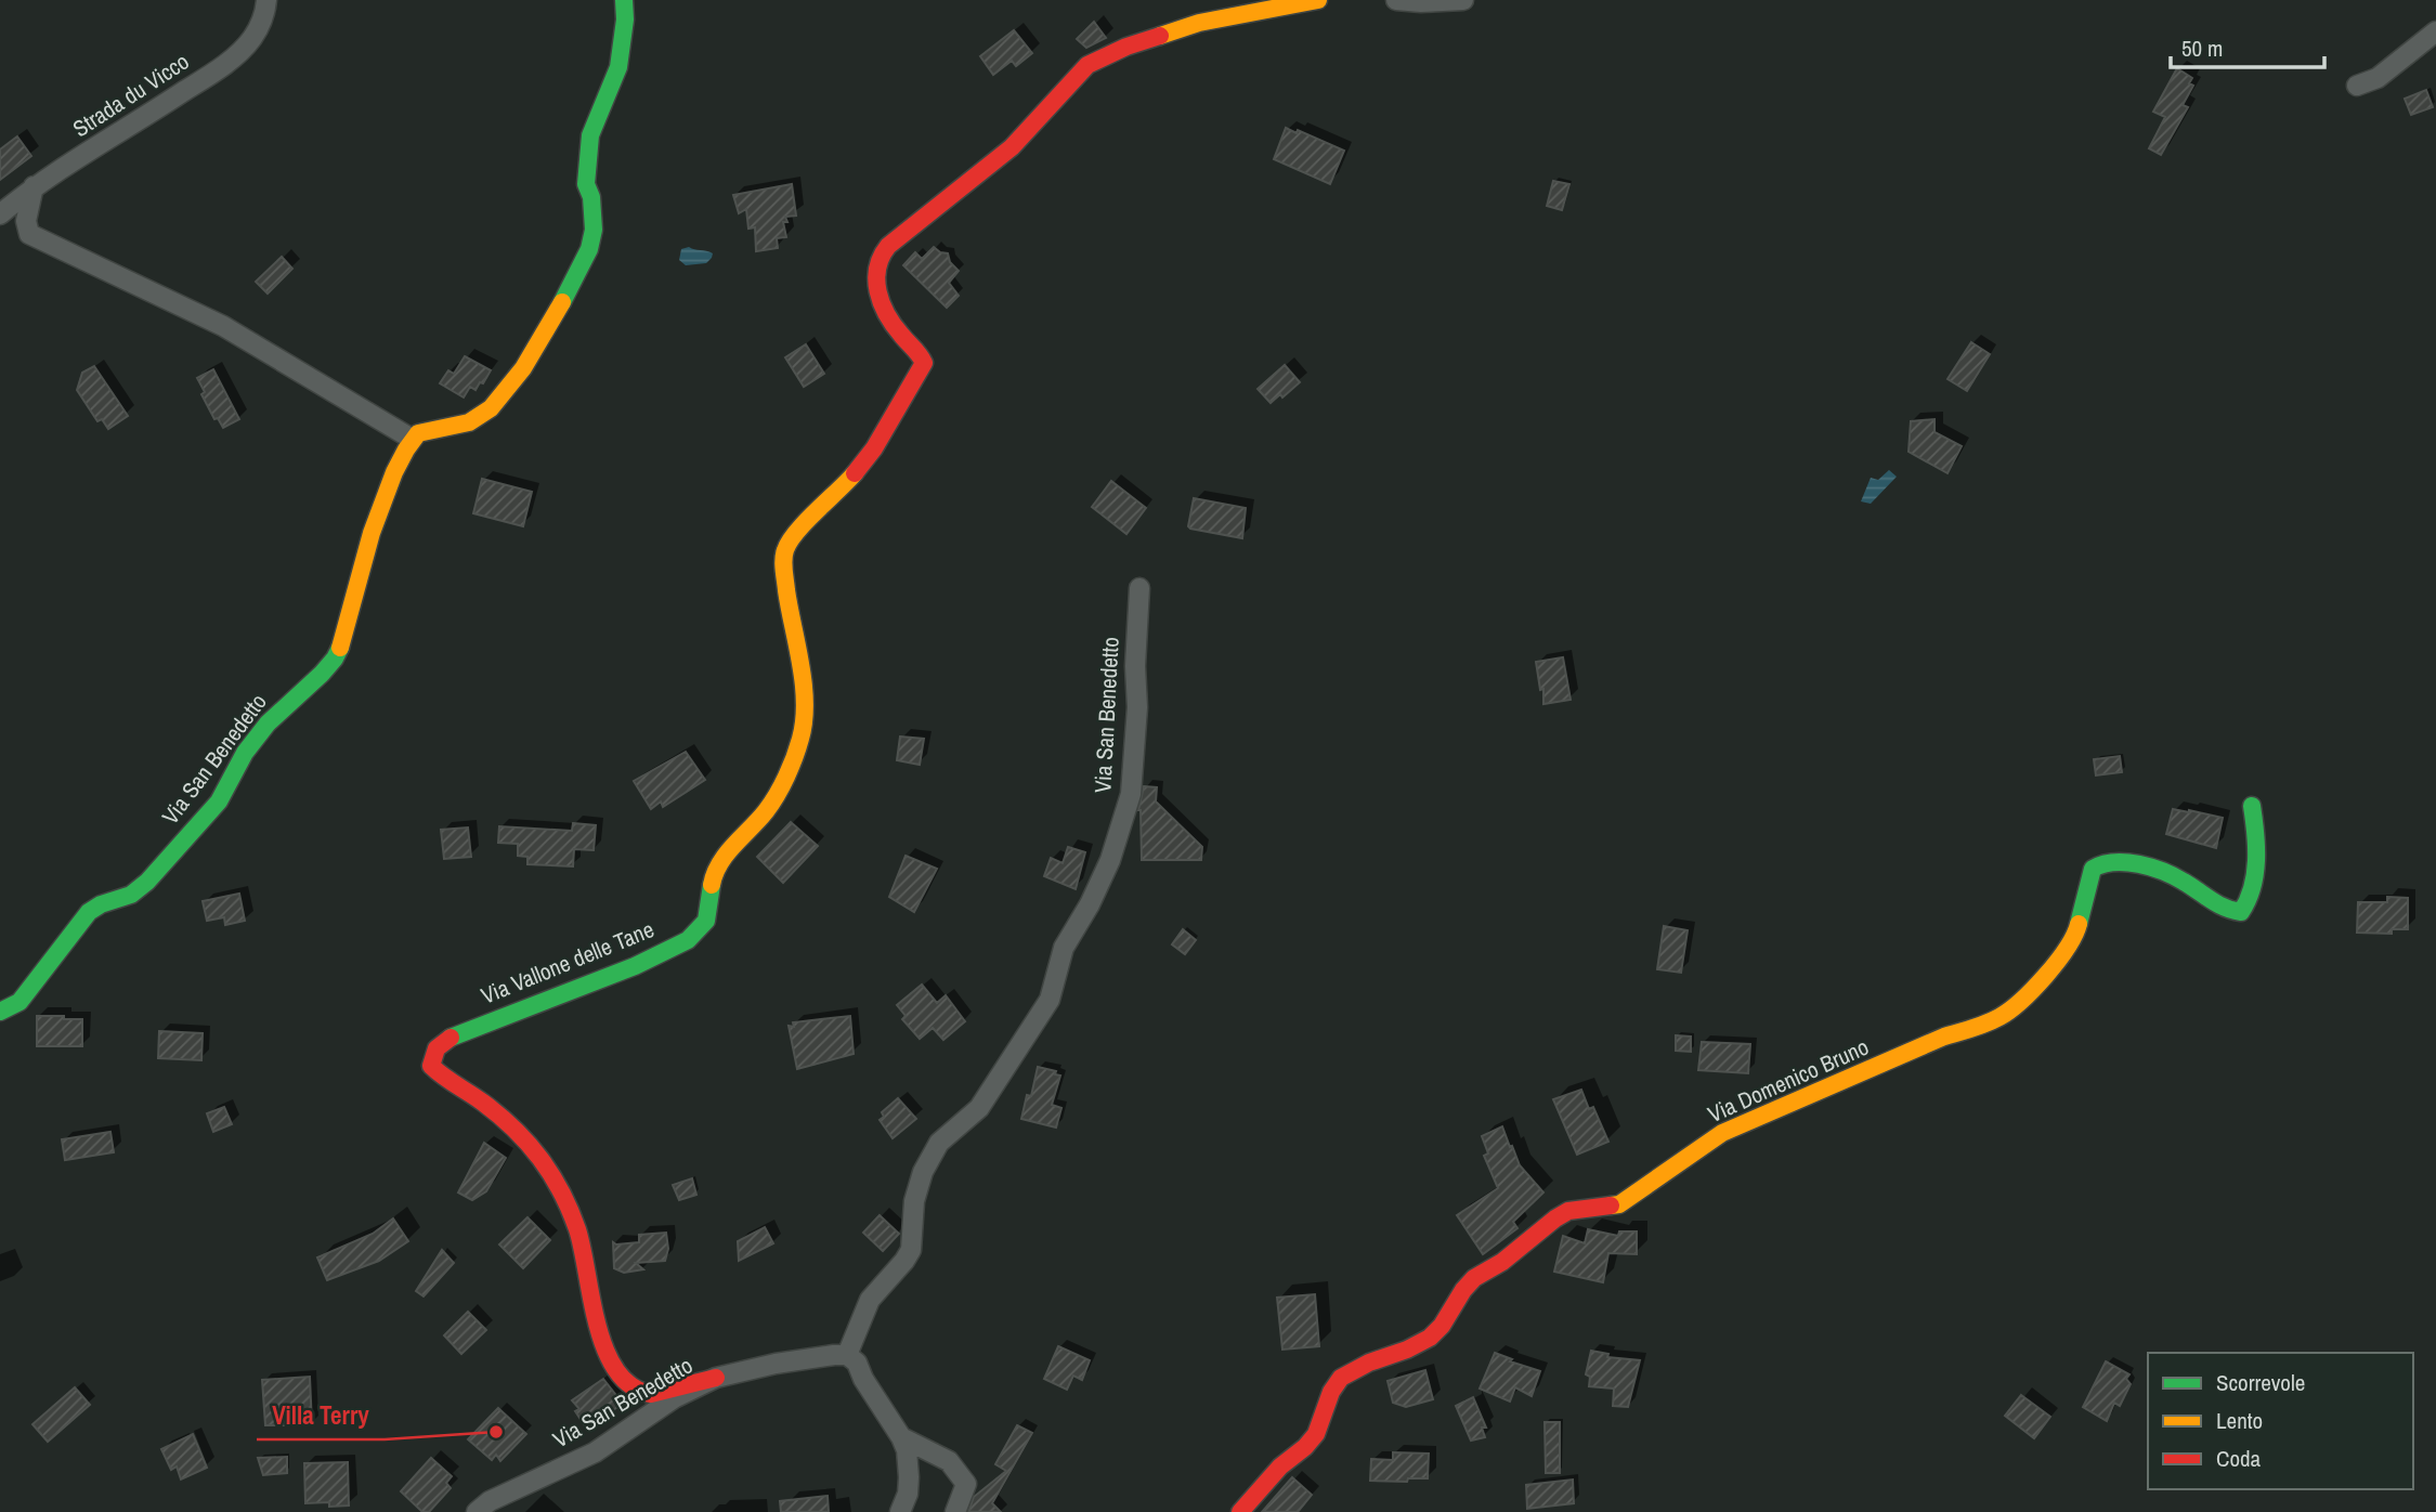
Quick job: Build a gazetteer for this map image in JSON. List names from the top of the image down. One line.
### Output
{"streets":{"street":["Strada du Vicco","Via San Benedetto","Via Vallone delle Tane","Via Domenico Bruno"]},"crossings":[["Via San Benedetto","Via Vallone delle Tane"]],"places":["Villa Terry"],"legend":["Scorrevole","Lento","Coda"],"scale_bar":"50 m"}
